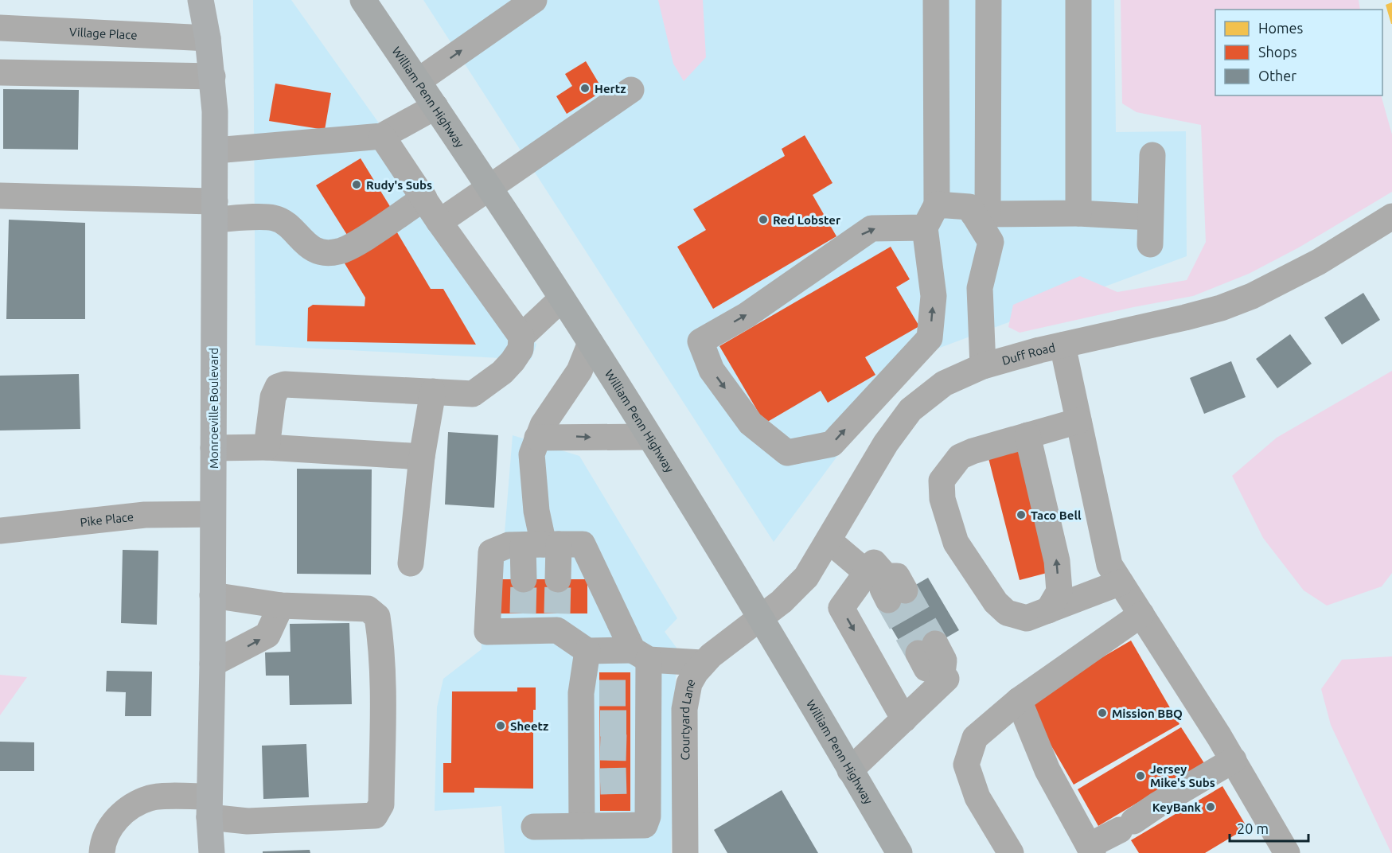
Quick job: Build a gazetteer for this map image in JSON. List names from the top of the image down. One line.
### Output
{"streets":{"highway":["William Penn Highway"],"main road":["Monroeville Boulevard"],"street":["Village Place","Duff Road","Pike Place","Courtyard Lane"]},"crossings":[["Village Place","Monroeville Boulevard"],["William Penn Highway","Duff Road"],["William Penn Highway","Courtyard Lane"],["Duff Road","Courtyard Lane"],["Monroeville Boulevard","Pike Place"]],"places":["Hertz","Rudy's Subs","Red Lobster","Taco Bell","Mission BBQ","Sheetz","Jersey Mike's Subs","KeyBank"],"legend":["Homes","Shops","Other"],"scale_bar":"20 m"}
